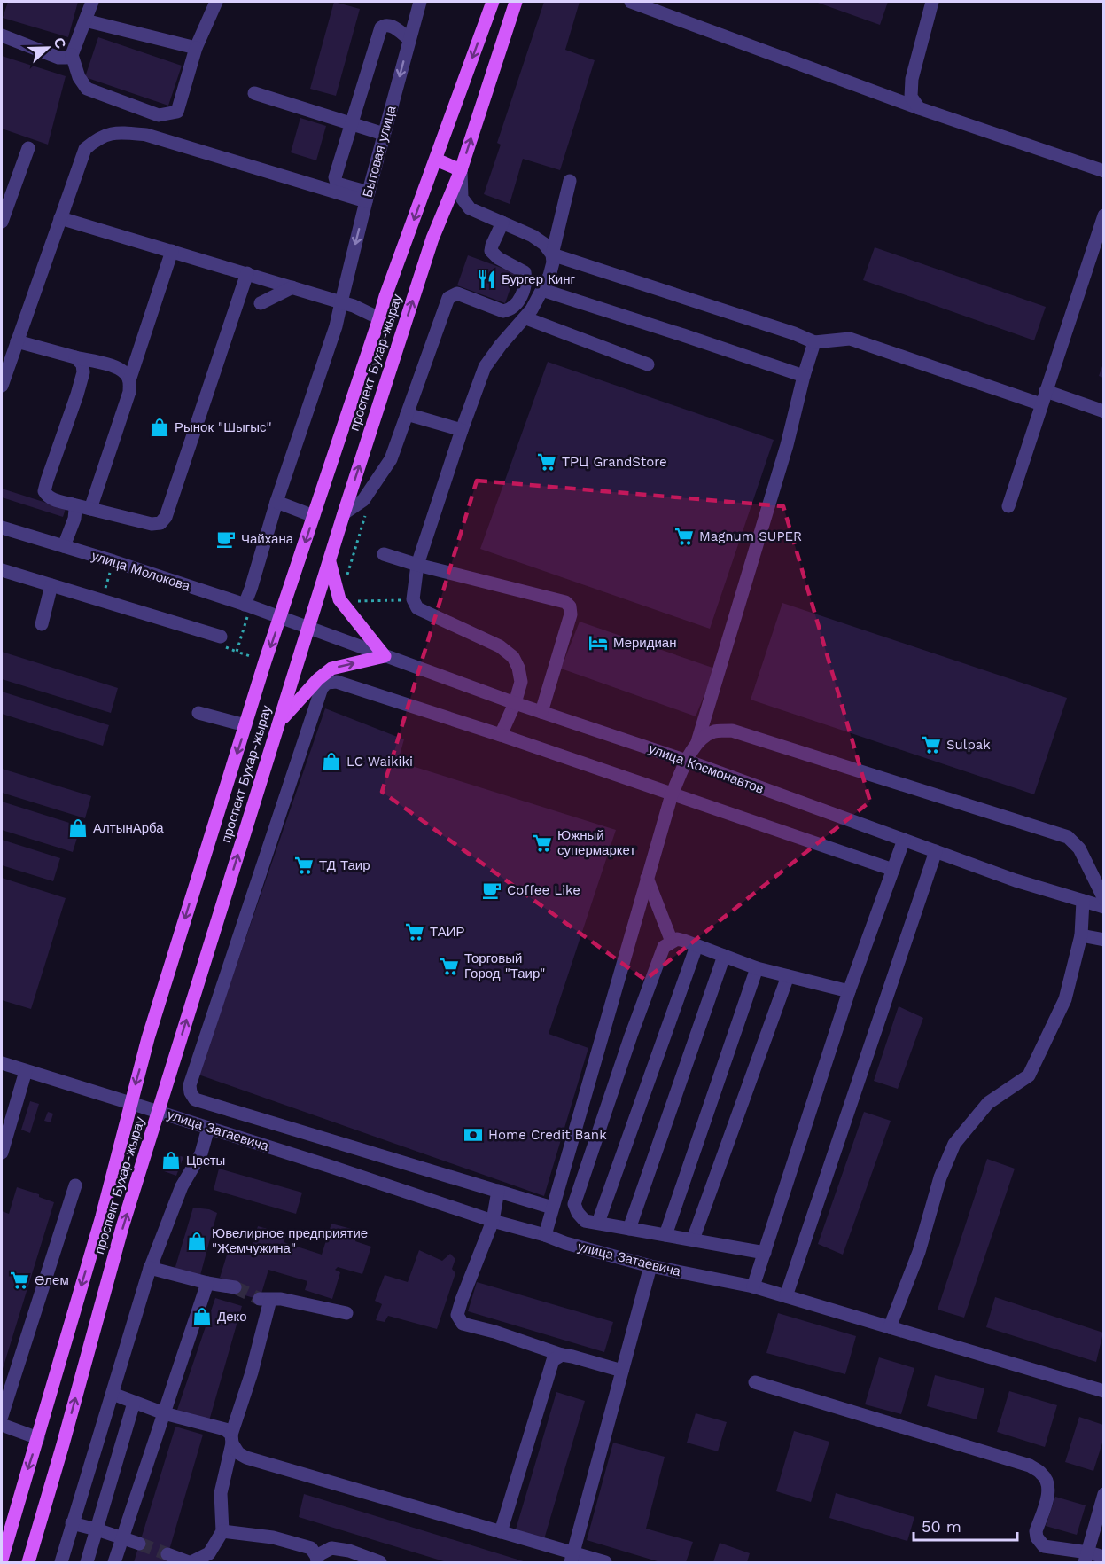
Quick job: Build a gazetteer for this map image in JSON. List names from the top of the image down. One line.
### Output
{"streets":{"main road":["проспект Бухар-жырау"],"street":["Бытовая улица","улица Молокова","улица Космонавтов","улица Затаевича"]},"crossings":[["Бытовая улица","улица Молокова"],["проспект Бухар-жырау","улица Молокова"],["проспект Бухар-жырау","улица Космонавтов"],["проспект Бухар-жырау","улица Затаевича"],["улица Молокова","улица Космонавтов"]],"places":{"restaurant":["Бургер Кинг"],"shop":["Рынок \"Шыгыс\"","LC Waikiki","АлтынАрба","Цветы","Ювелирное предприятие \"Жемчужина\"","Деко"],"supermarket":["ТРЦ GrandStore","Magnum SUPER","Sulpak","Южный супермаркет","ТД Таир","ТАИР","Торговый Город \"Таир\"","Әлем"],"cafe":["Чайхана","Coffee Like"],"hotel":["Меридиан"],"bank":["Home Credit Bank"]},"scale_bar":"50 m","north":"right"}
